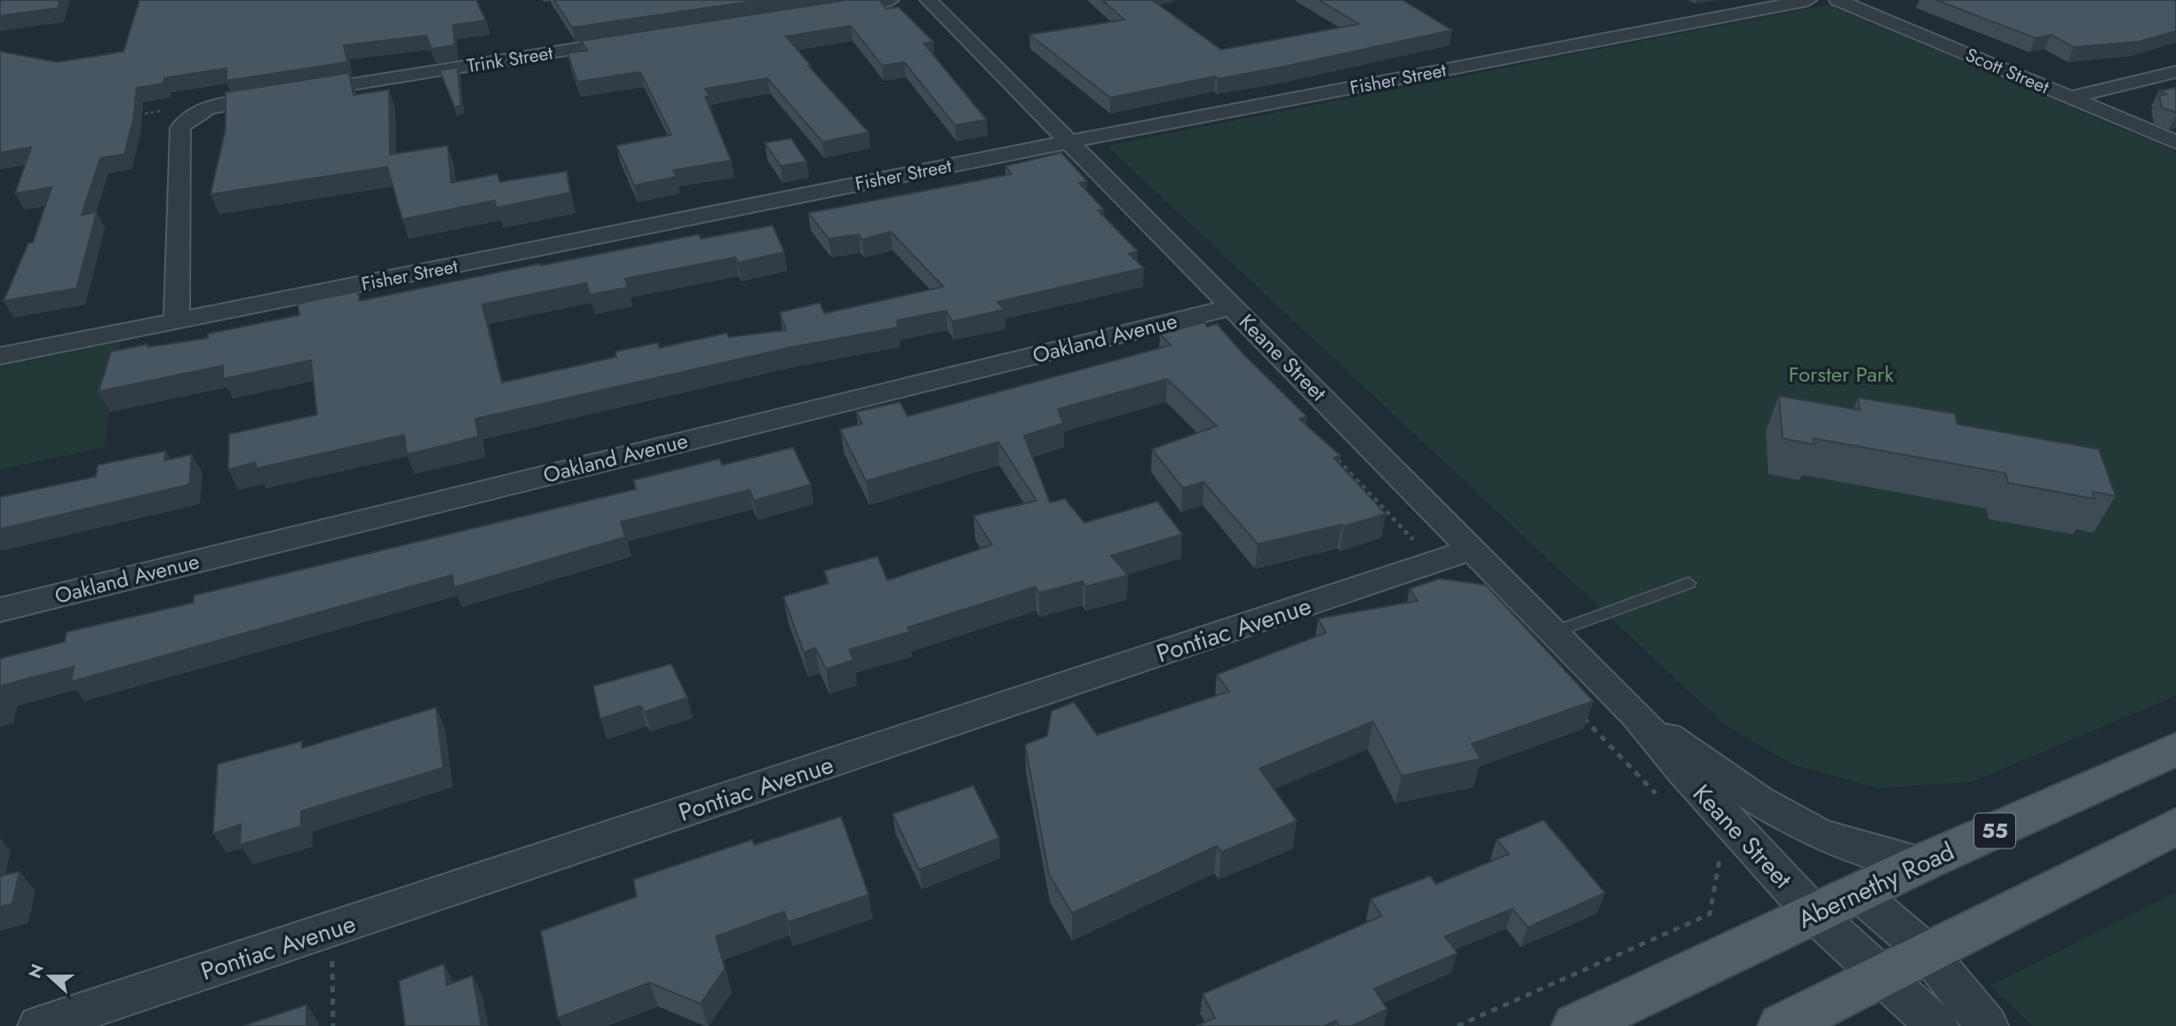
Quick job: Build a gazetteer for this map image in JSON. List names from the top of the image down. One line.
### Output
{"streets":{"main road":["55","Abernethy Road"],"street":["Trink Street","Scott Street","Fisher Street","Oakland Avenue","Keane Street","Pontiac Avenue"]},"crossings":[["Fisher Street","Keane Street"],["Oakland Avenue","Keane Street"],["Keane Street","Pontiac Avenue"],["Keane Street","Abernethy Road"]],"parks":["Forster Park"],"north":"left"}
